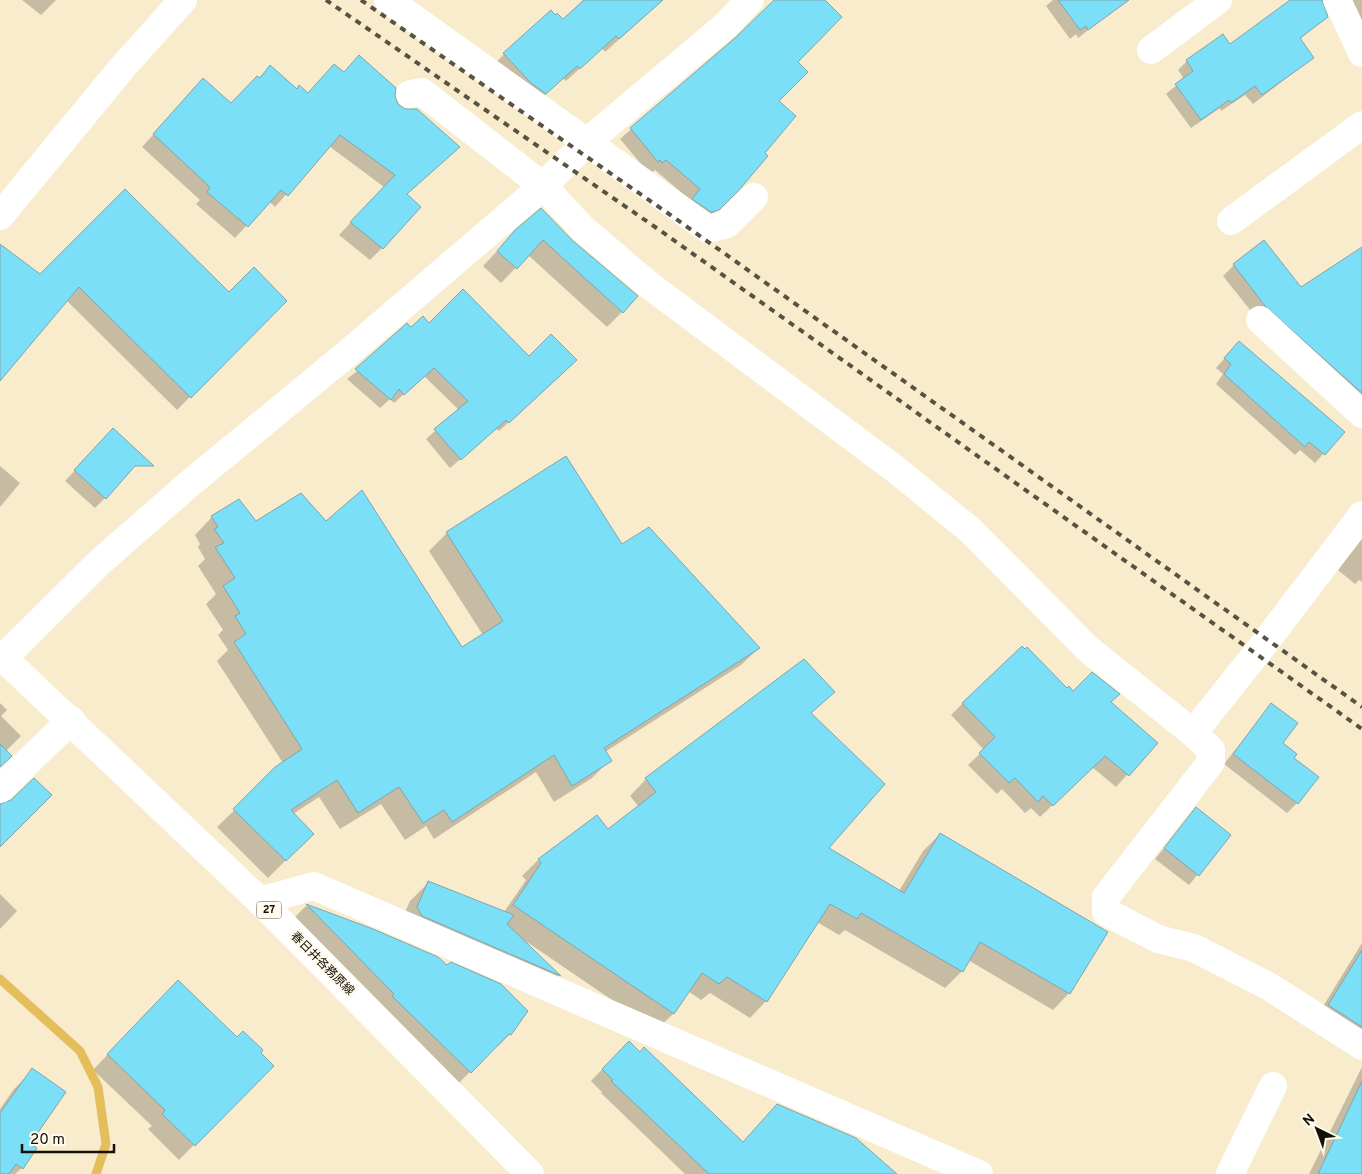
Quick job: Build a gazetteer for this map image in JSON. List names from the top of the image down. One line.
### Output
{"streets":{"street":["27","春日井各務原線"]},"scale_bar":"20 m","north":"top left"}
